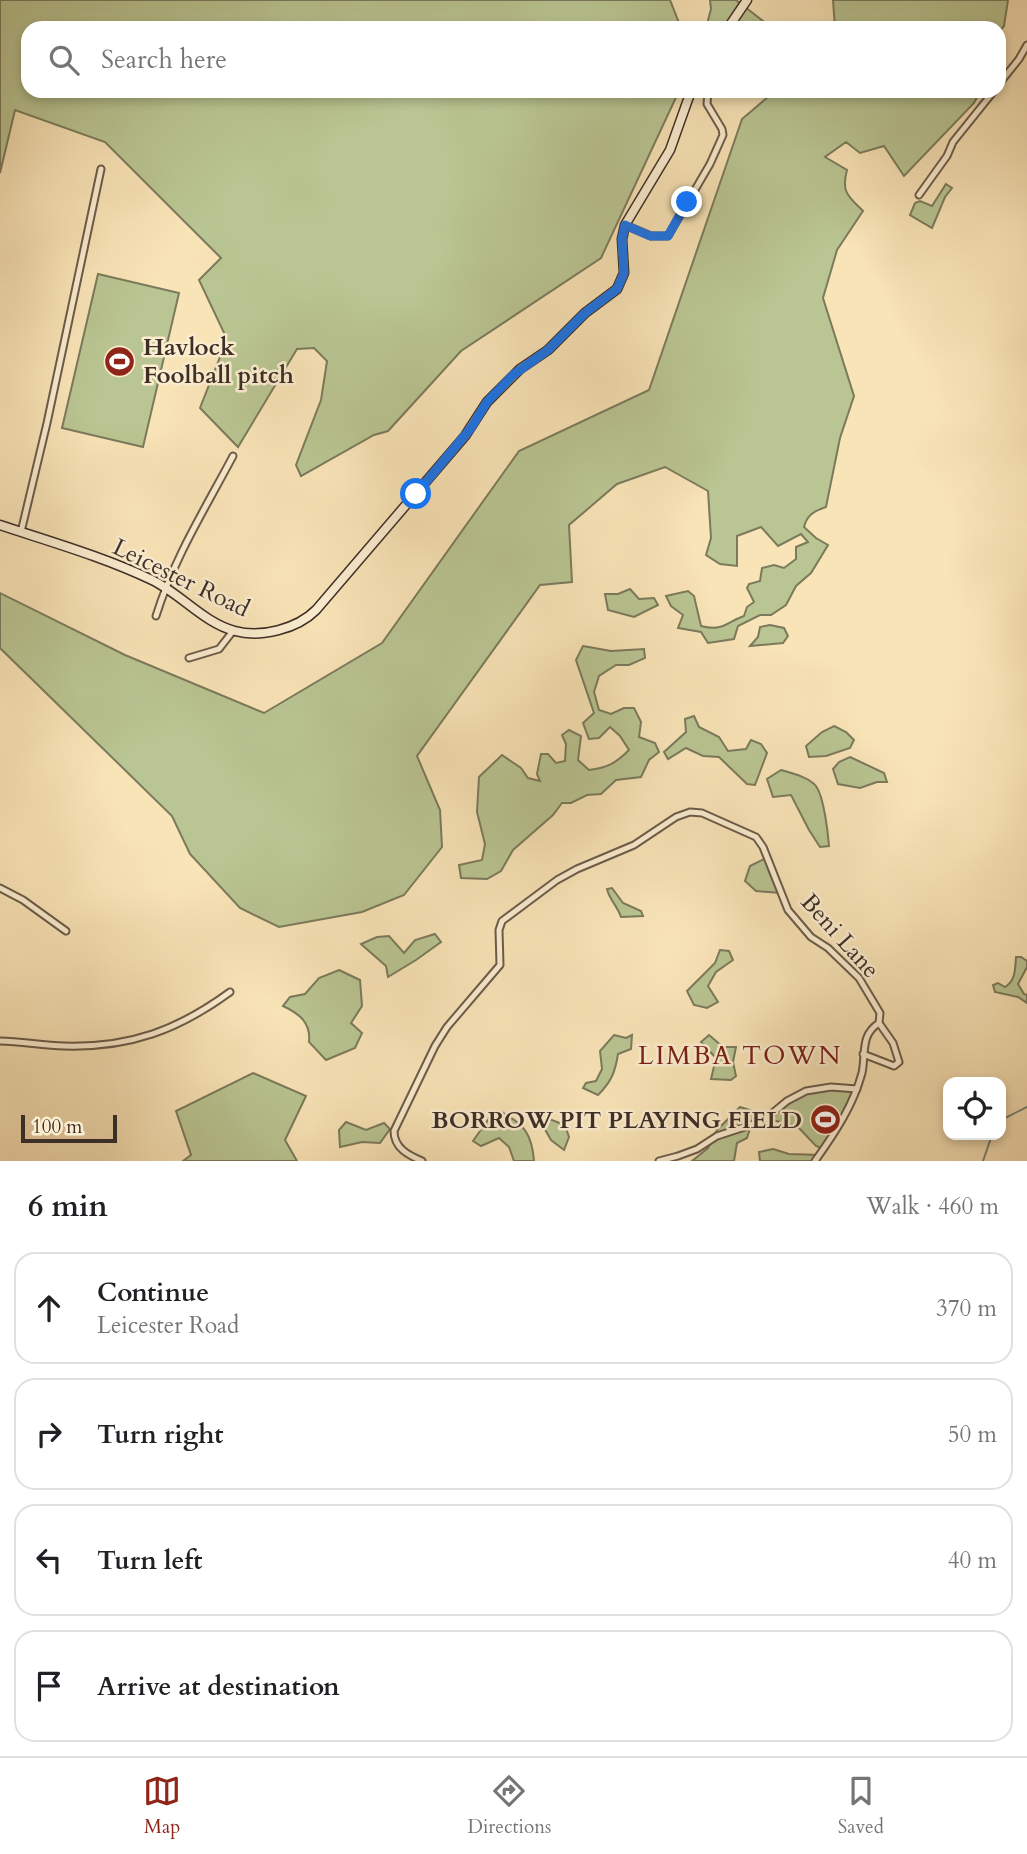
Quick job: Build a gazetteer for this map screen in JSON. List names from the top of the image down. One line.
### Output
{"streets":{"street":["Leicester Road","Beni Lane"]},"districts":["LIMBA TOWN"],"places":{"sports":["Havlock Foolball pitch","BORROW PIT PLAYING FIELD"]},"scale_bar":"100 m","page":{"search":"Search here","scale":"100 m","heading":["6 min","Walk · 460 m"],"list":[["Continue","Leicester Road","370 m"],["Turn right","50 m"],["Turn left","40 m"],"Arrive at destination"],"nav":["Map","Directions","Saved"]}}
